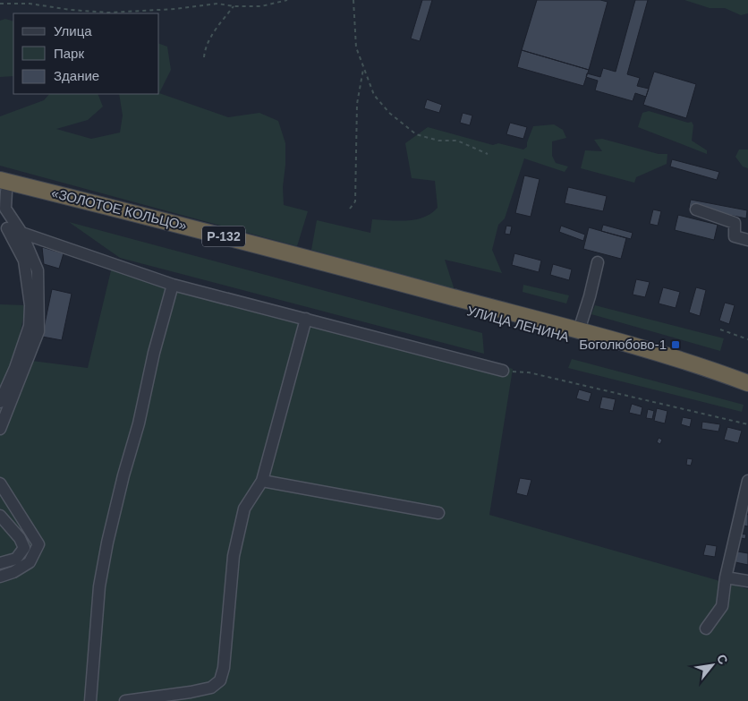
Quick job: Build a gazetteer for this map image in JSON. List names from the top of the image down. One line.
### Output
{"streets":{"highway":["«ЗОЛОТОЕ КОЛЬЦО»","Р-132","УЛИЦА ЛЕНИНА"]},"crossings":[["«ЗОЛОТОЕ КОЛЬЦО»","УЛИЦА ЛЕНИНА"]],"places":{"transit":["Боголюбово-1"]},"legend":["Улица","Парк","Здание"],"north":"top right"}
